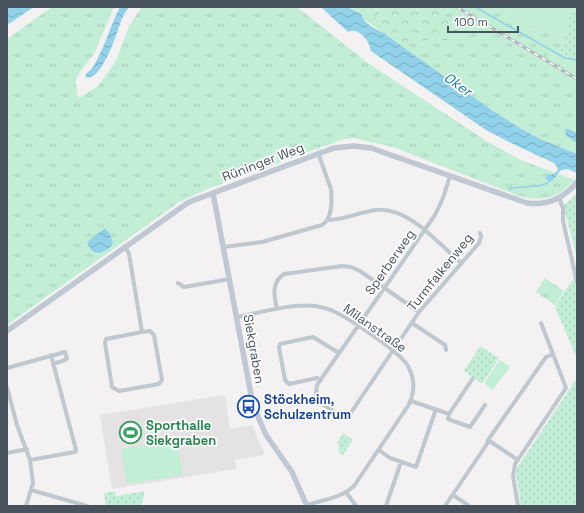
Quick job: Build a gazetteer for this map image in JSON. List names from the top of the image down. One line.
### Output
{"streets":{"street":["Rüninger Weg","Sperberweg","Turmfalkenweg","Milanstraße","Siekgraben"]},"crossings":[["Rüninger Weg","Sperberweg"],["Rüninger Weg","Siekgraben"],["Sperberweg","Turmfalkenweg"],["Sperberweg","Milanstraße"],["Turmfalkenweg","Milanstraße"],["Milanstraße","Siekgraben"]],"water":["Oker"],"places":{"bus stop":["Stöckheim, Schulzentrum"],"sports":["Sporthalle Siekgraben"]},"scale_bar":"100 m"}
